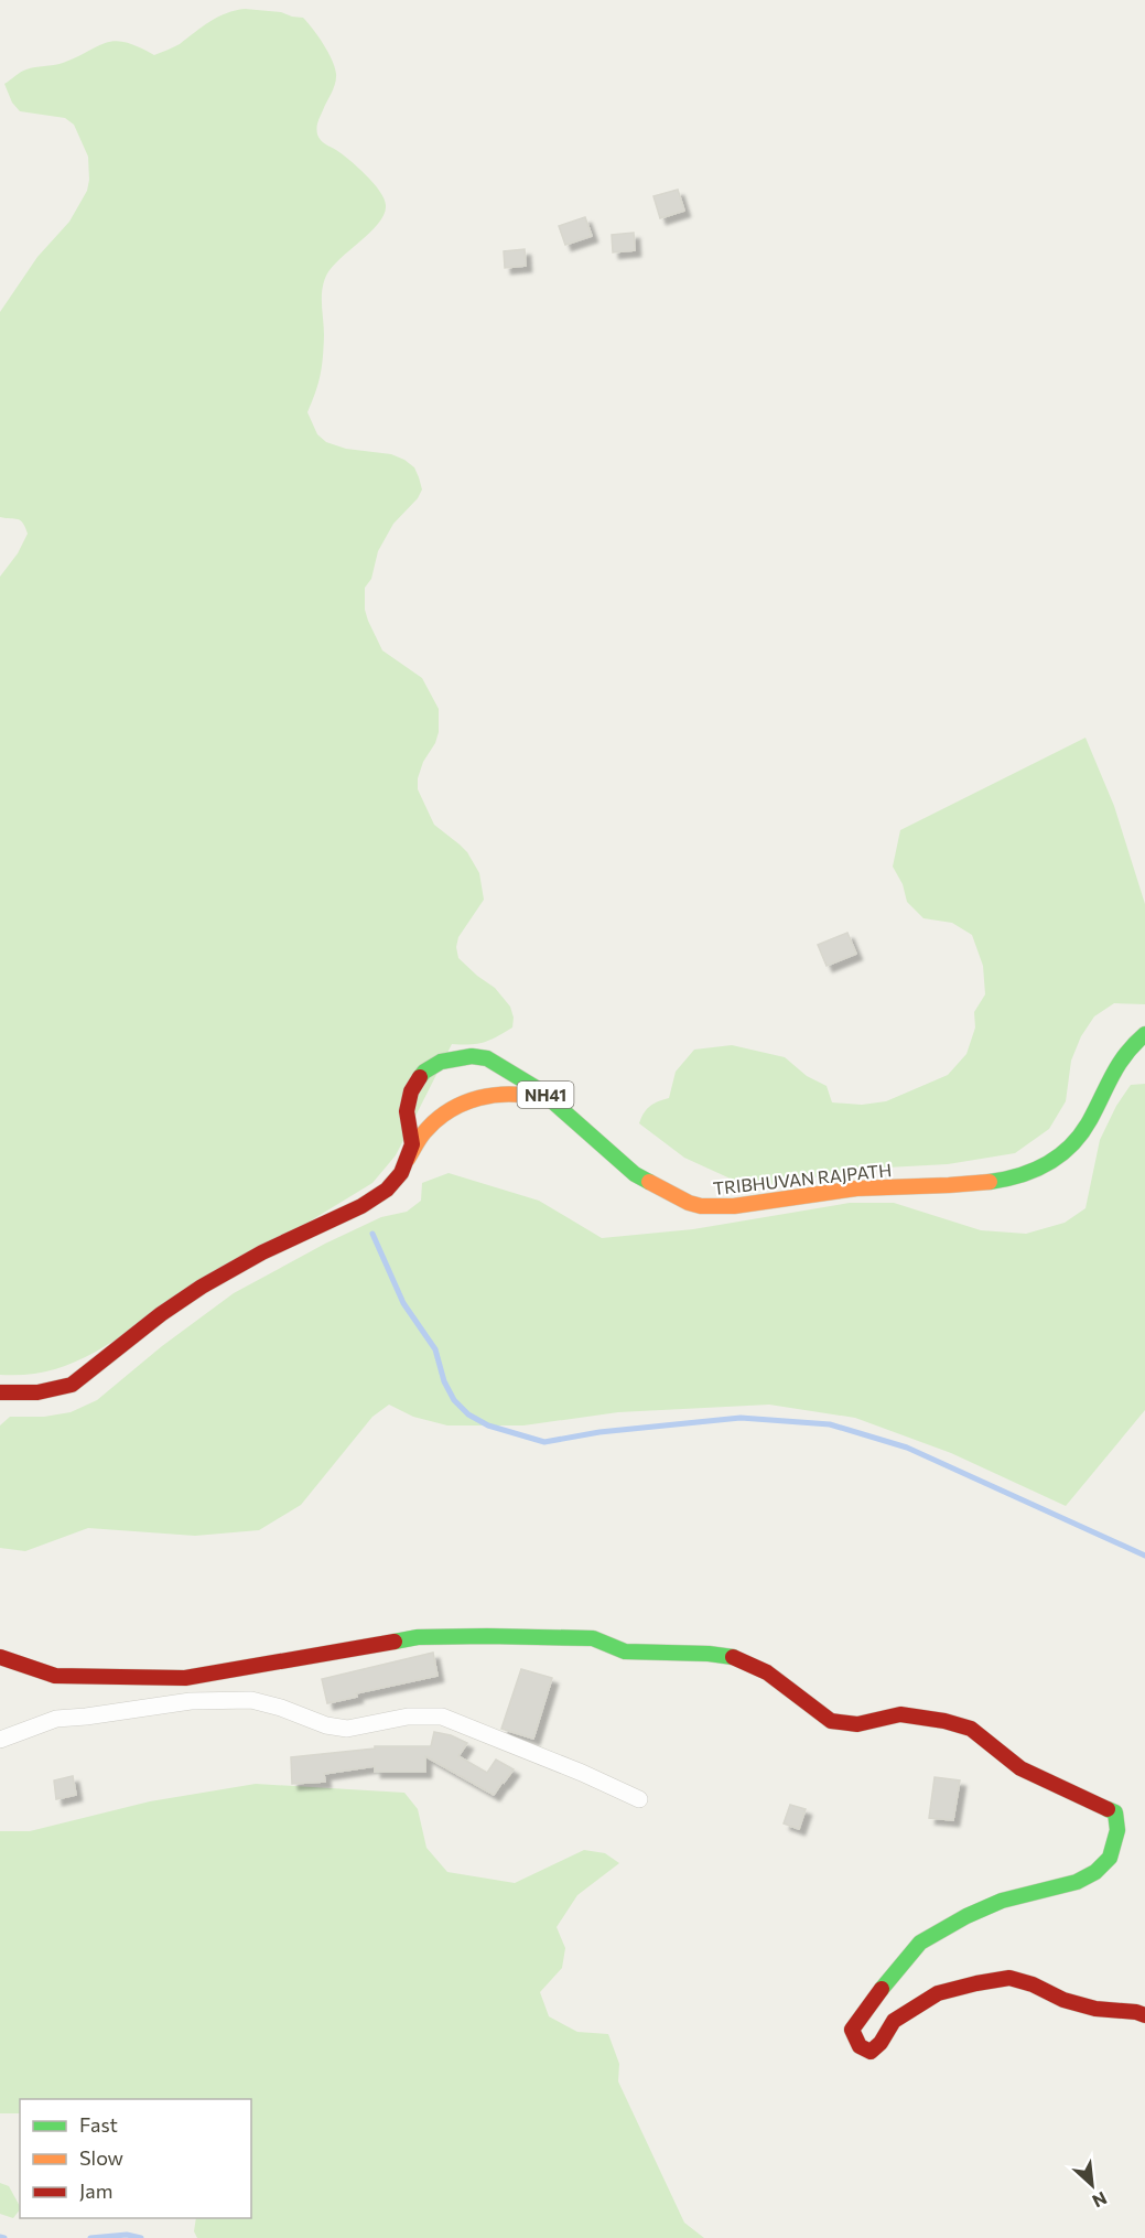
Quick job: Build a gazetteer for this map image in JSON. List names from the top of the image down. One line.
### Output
{"streets":{"main road":["NH41","TRIBHUVAN RAJPATH"]},"legend":["Fast","Slow","Jam"],"north":"bottom right"}
